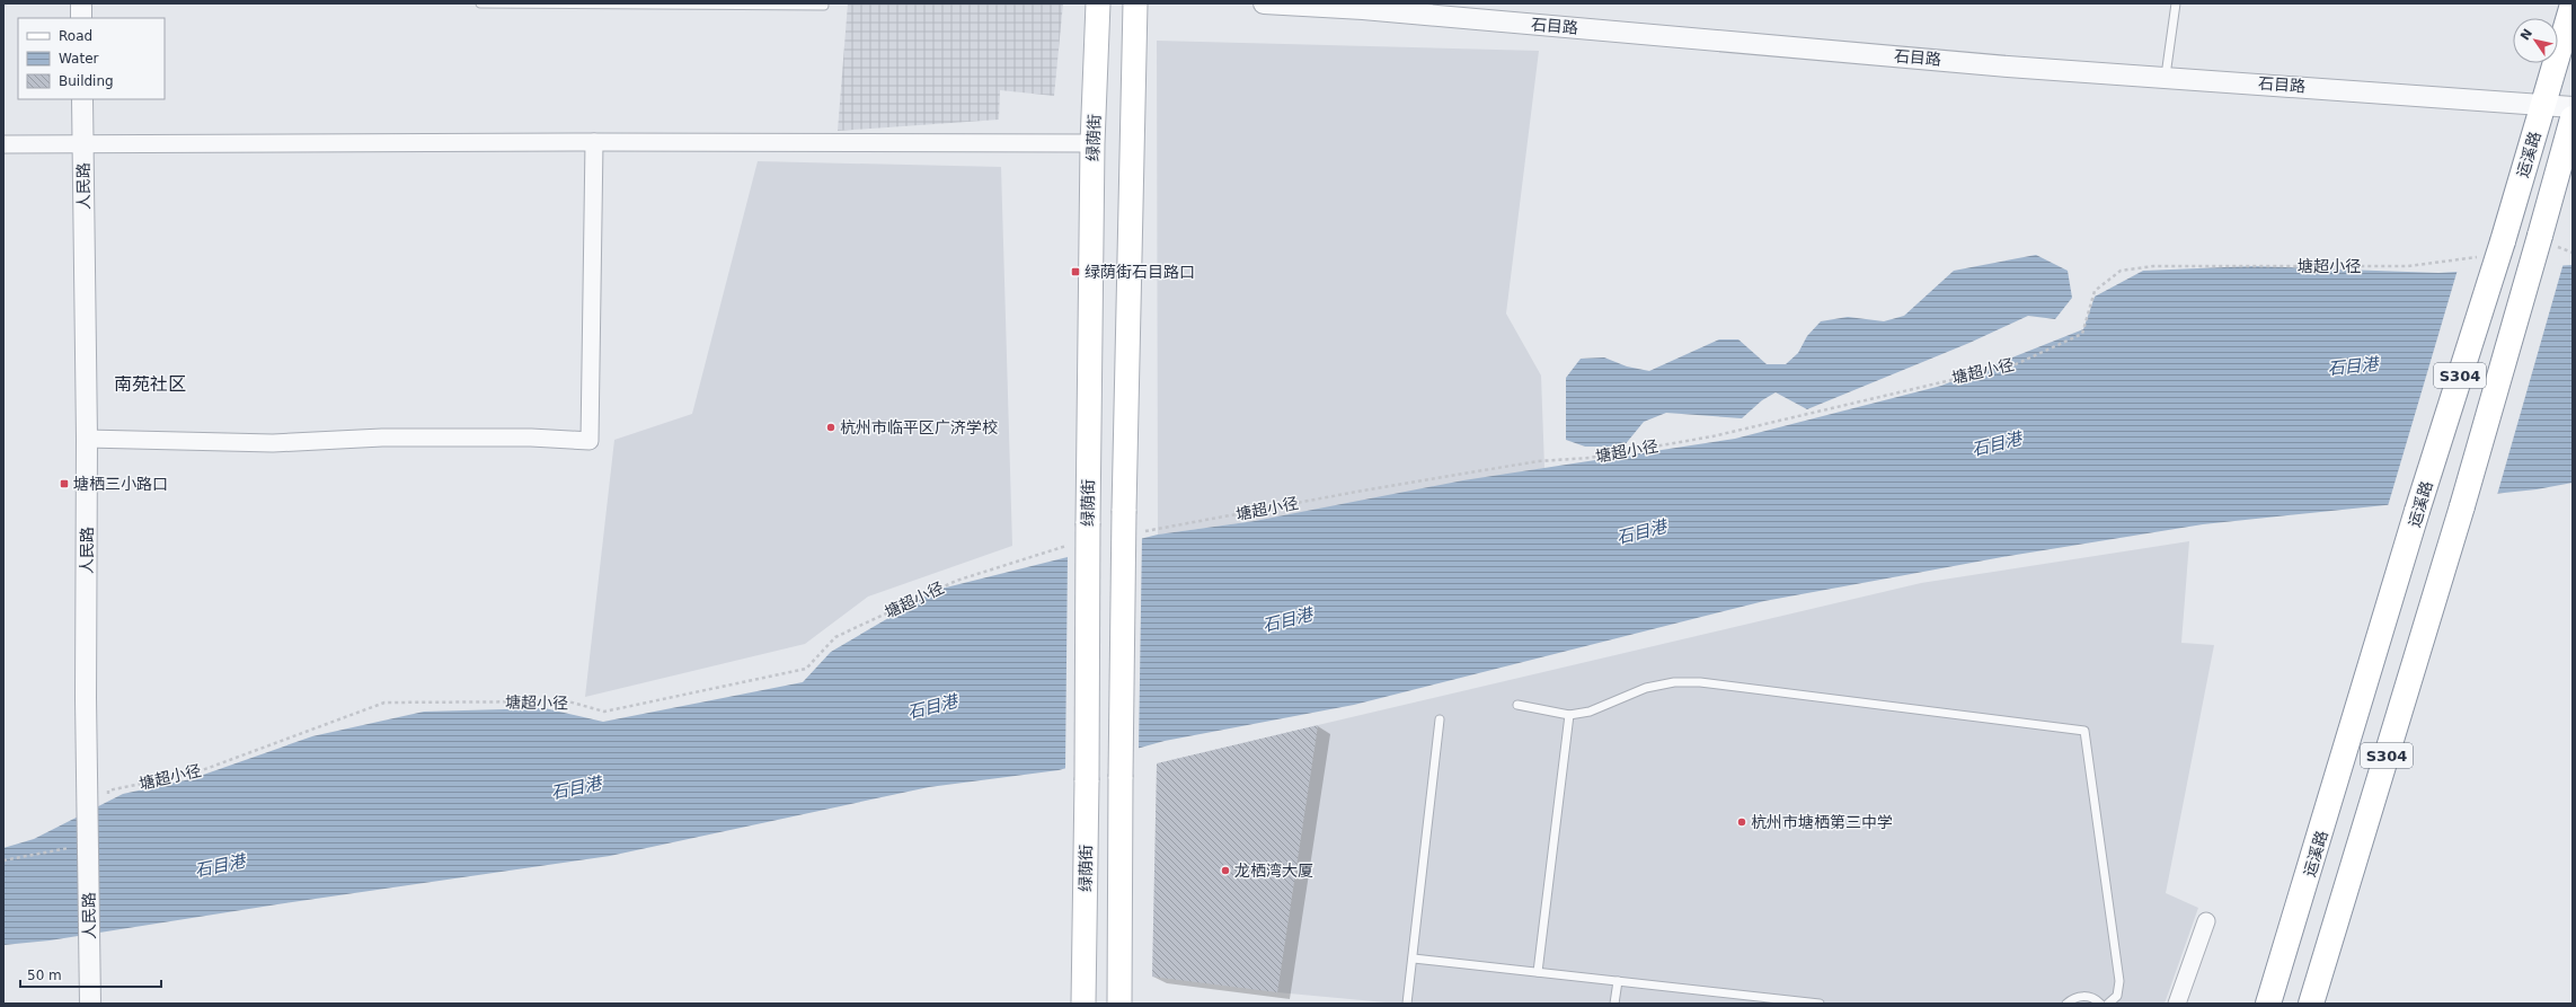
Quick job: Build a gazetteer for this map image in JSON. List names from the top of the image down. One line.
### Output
{"streets":{"highway":["运溪路","S304"],"main road":["绿荫街"],"street":["石目路","人民路"],"path":["塘超小径"]},"crossings":[["石目路","运溪路"]],"districts":["南苑社区"],"water":["石目港"],"places":{"transit":["绿荫街石目路口","塘栖三小路口"],"other":["杭州市临平区广济学校","杭州市塘栖第三中学","龙栖湾大厦"]},"legend":["Road","Water","Building"],"scale_bar":"50 m","north":"top left"}
